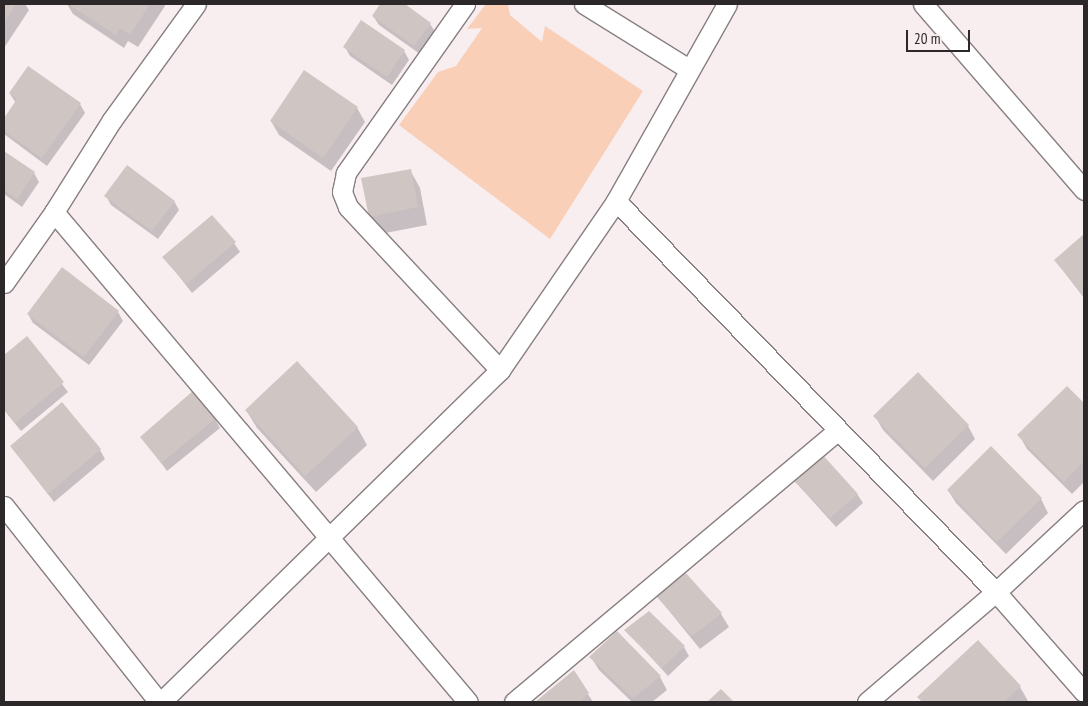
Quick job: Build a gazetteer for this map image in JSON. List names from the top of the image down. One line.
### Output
{"scale_bar":"20 m"}
